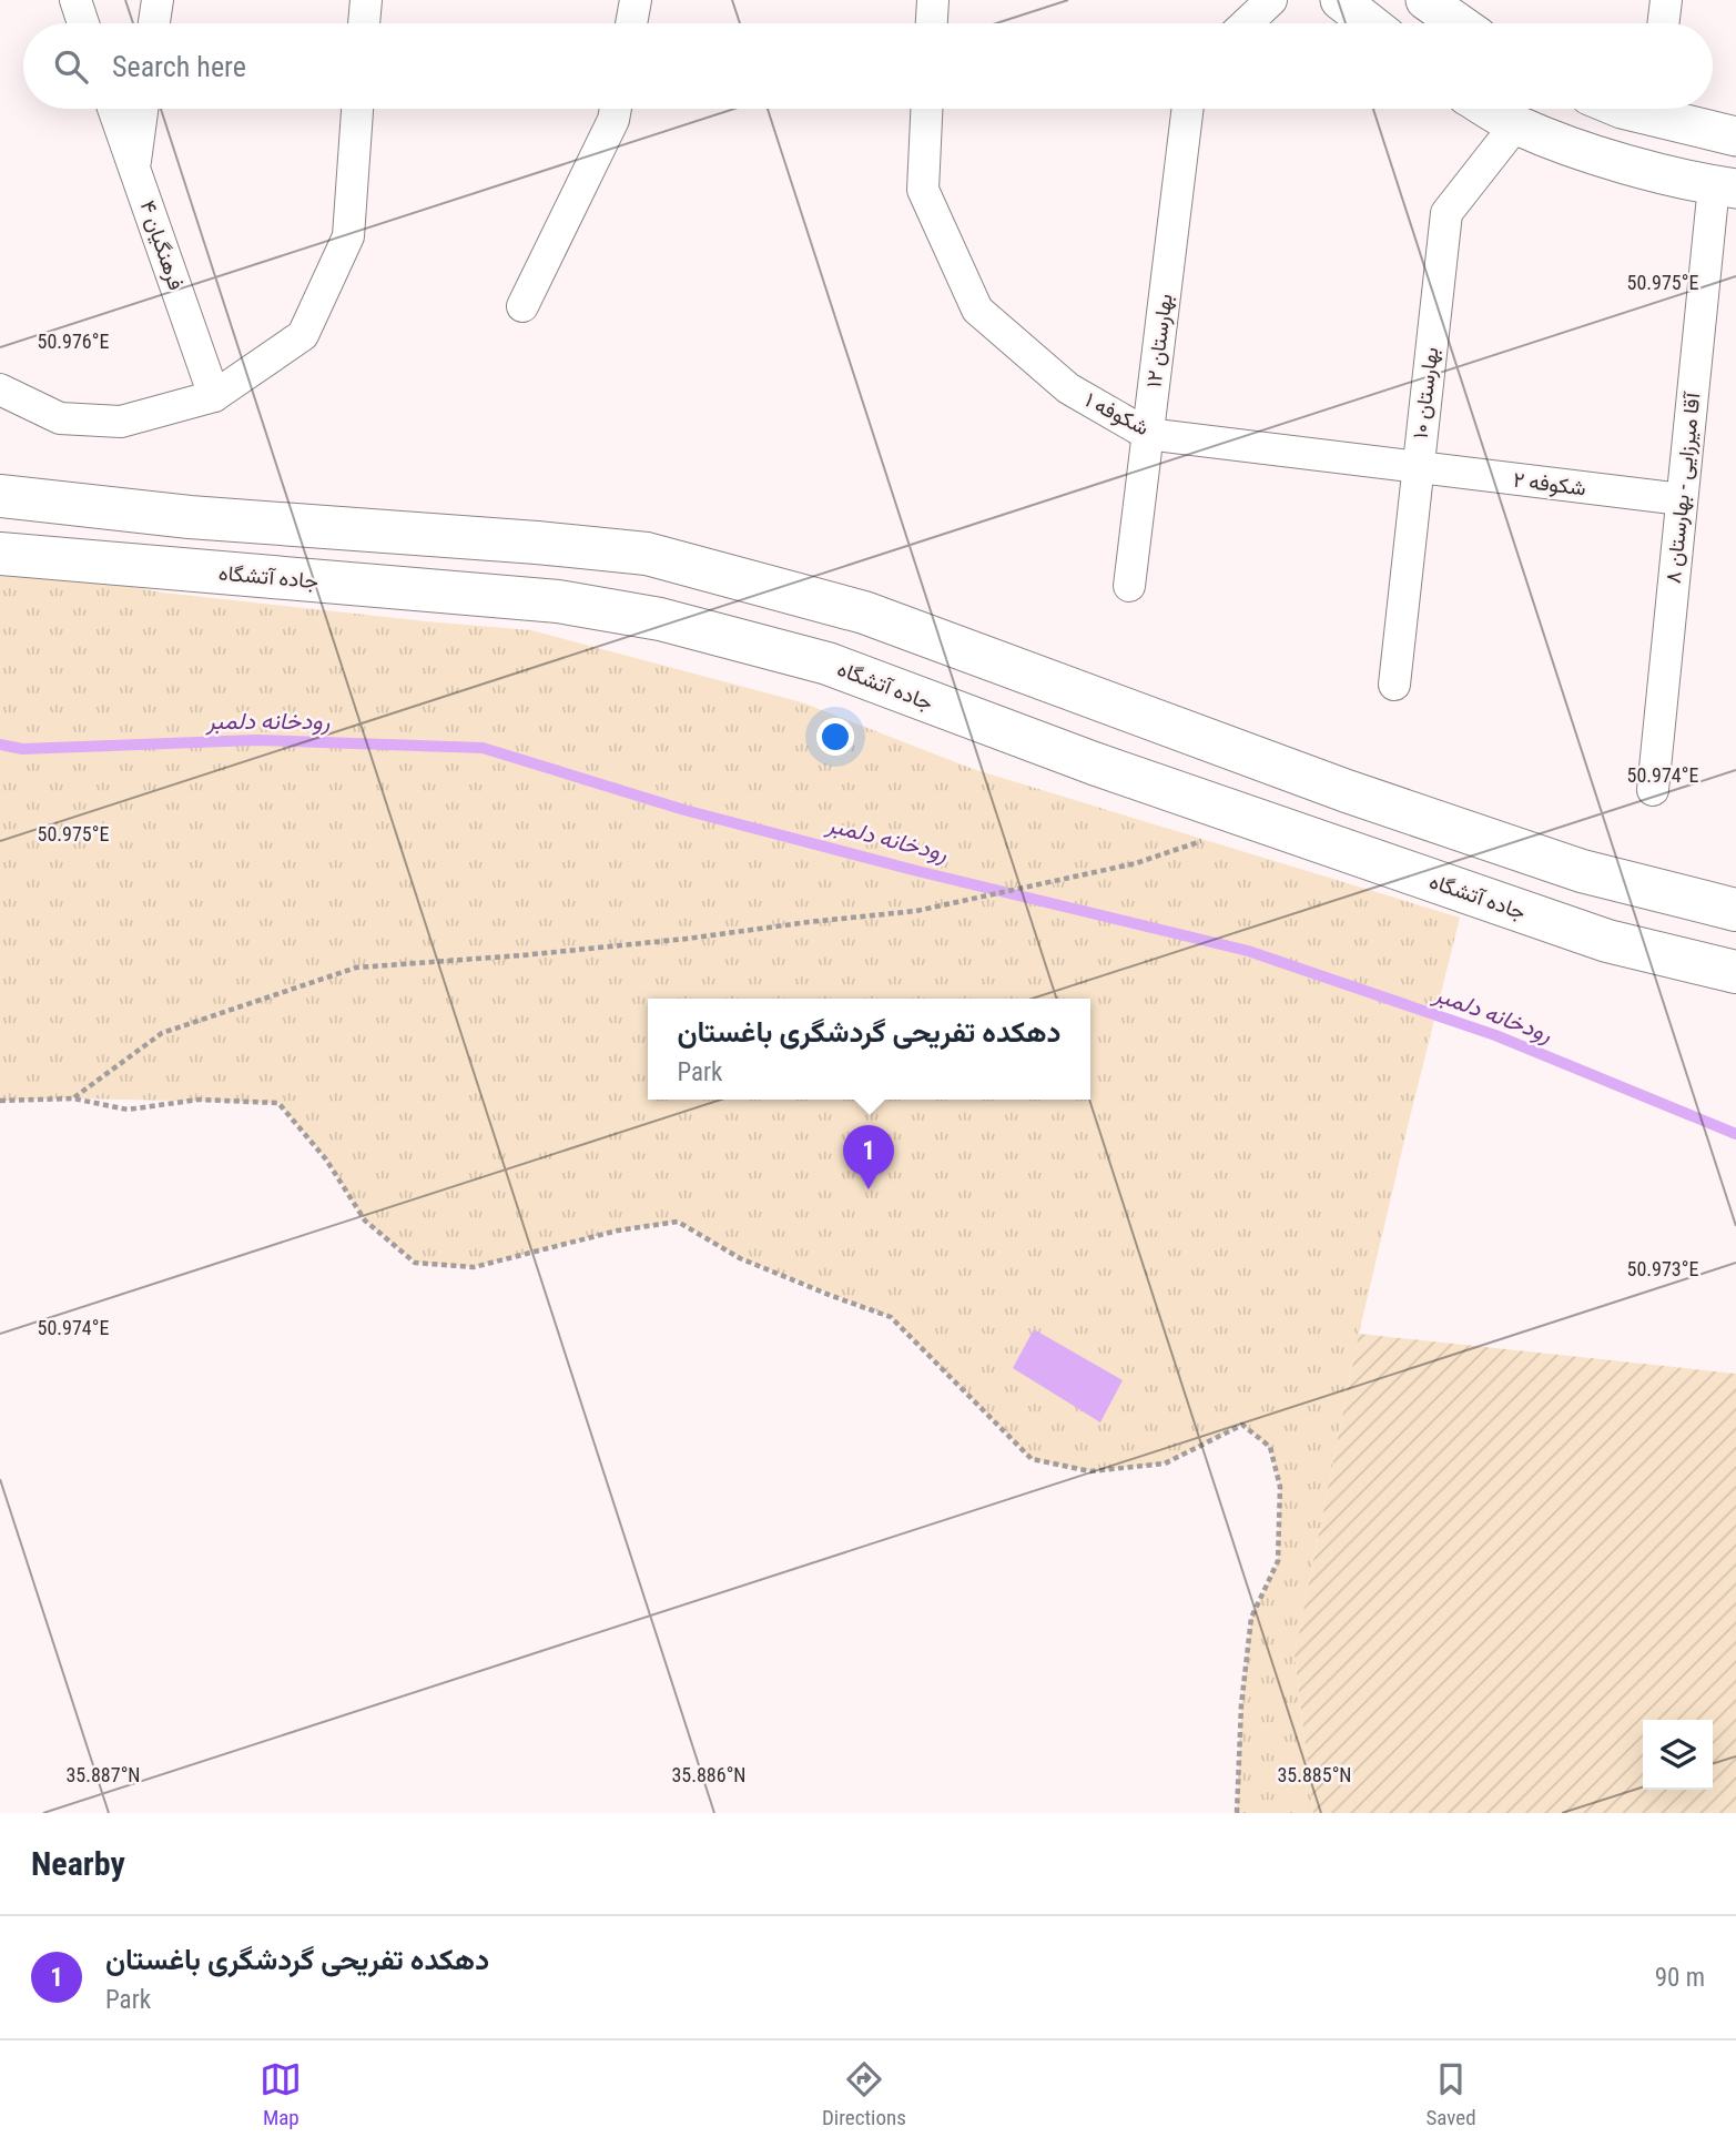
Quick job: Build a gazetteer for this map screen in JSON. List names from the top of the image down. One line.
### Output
{"streets":{"main road":["جاده آتشگاه"],"street":["فرهنگیان ۴","بهارستان ۱۲","بهارستان ۱۰","شکوفه ۱","شکوفه ۲","آقا میرزایی - بهارستان ۸"]},"crossings":[["بهارستان ۱۲","شکوفه ۱"],["بهارستان ۱۰","شکوفه ۱"],["بهارستان ۱۰","شکوفه ۲"],["شکوفه ۱","شکوفه ۲"],["شکوفه ۲","آقا میرزایی - بهارستان ۸"]],"water":["رودخانه دلمبر"],"page":{"search":"Search here","popup":["دهکده تفریحی گردشگری باغستان","Park"],"pins":"1","heading":"Nearby","list":[{"mark":"1","name":"دهکده تفریحی گردشگری باغستان","note":"Park","value":"90 m"}],"nav":["Map","Directions","Saved"]},"coordinates":["50.975°E","50.976°E","50.974°E","50.973°E","35.887°N","35.886°N","35.885°N"]}
